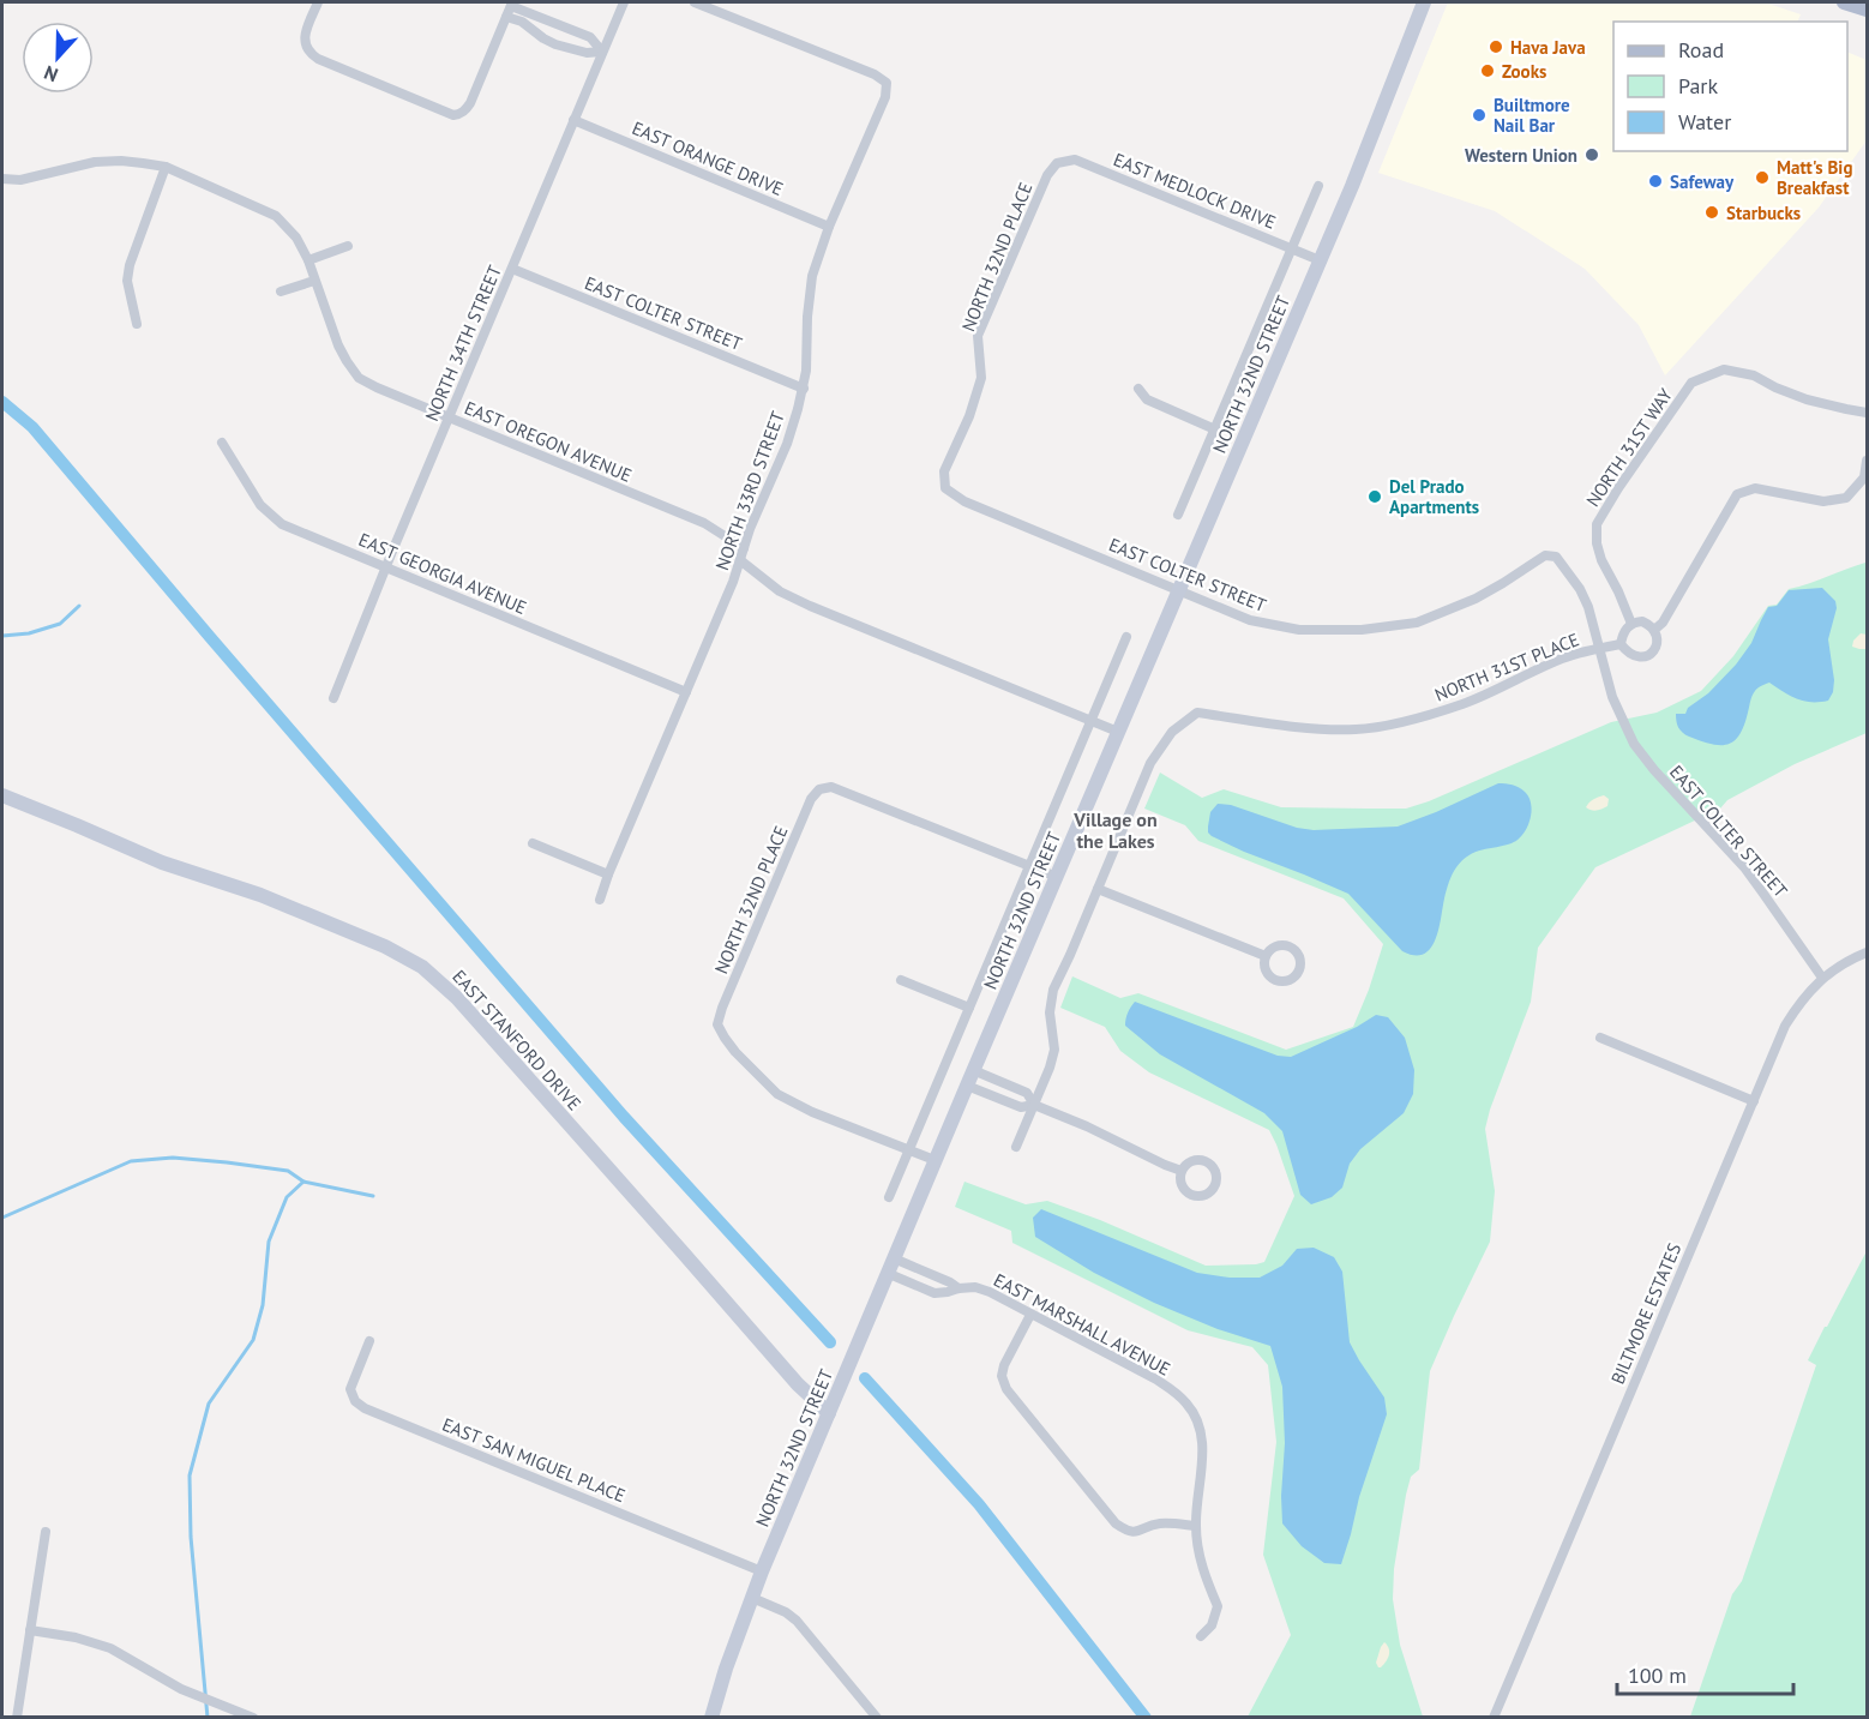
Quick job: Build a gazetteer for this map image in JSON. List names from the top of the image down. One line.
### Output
{"streets":{"main road":["NORTH 32ND STREET","EAST STANFORD DRIVE"],"street":["EAST ORANGE DRIVE","EAST MEDLOCK DRIVE","NORTH 32ND PLACE","EAST COLTER STREET","NORTH 34TH STREET","EAST OREGON AVENUE","NORTH 31ST WAY","NORTH 33RD STREET","EAST GEORGIA AVENUE","NORTH 31ST PLACE","BILTMORE ESTATES","EAST MARSHALL AVENUE","EAST SAN MIGUEL PLACE"]},"crossings":[["EAST ORANGE DRIVE","NORTH 34TH STREET"],["EAST ORANGE DRIVE","NORTH 33RD STREET"],["EAST MEDLOCK DRIVE","NORTH 32ND PLACE"],["EAST MEDLOCK DRIVE","NORTH 32ND STREET"],["NORTH 32ND PLACE","EAST COLTER STREET"],["NORTH 32ND PLACE","NORTH 32ND STREET"],["EAST COLTER STREET","NORTH 34TH STREET"],["EAST COLTER STREET","NORTH 32ND STREET"],["EAST COLTER STREET","NORTH 33RD STREET"],["EAST COLTER STREET","NORTH 31ST PLACE"],["EAST COLTER STREET","BILTMORE ESTATES"],["NORTH 34TH STREET","EAST OREGON AVENUE"],["NORTH 34TH STREET","EAST GEORGIA AVENUE"],["NORTH 32ND STREET","EAST STANFORD DRIVE"],["NORTH 32ND STREET","EAST MARSHALL AVENUE"],["NORTH 32ND STREET","EAST SAN MIGUEL PLACE"],["EAST OREGON AVENUE","NORTH 33RD STREET"],["NORTH 31ST WAY","NORTH 31ST PLACE"],["NORTH 33RD STREET","EAST GEORGIA AVENUE"]],"districts":["Village on the Lakes"],"places":["Hava Java","Zooks","Builtmore Nail Bar","Western Union","Matt's Big Breakfast","Safeway","Starbucks","Del Prado Apartments"],"legend":["Road","Park","Water"],"scale_bar":"100 m","north":"bottom"}
